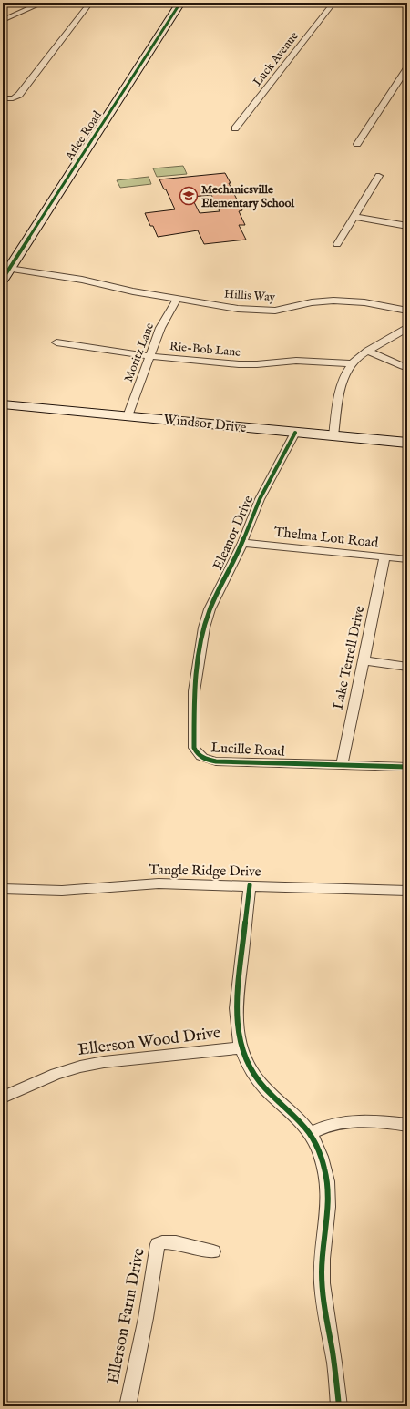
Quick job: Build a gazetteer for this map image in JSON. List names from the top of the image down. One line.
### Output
{"streets":{"main road":["Atlee Road","Windsor Drive"],"street":["Luck Avenue","Hillis Way","Rie-Bob Lane","Moritz Lane","Eleanor Drive","Thelma Lou Road","Lake Terrell Drive","Lucille Road","Tangle Ridge Drive","Ellerson Wood Drive","Ellerson Farm Drive"]},"crossings":[["Atlee Road","Hillis Way"],["Hillis Way","Moritz Lane"],["Rie-Bob Lane","Moritz Lane"],["Moritz Lane","Windsor Drive"],["Windsor Drive","Eleanor Drive"],["Eleanor Drive","Thelma Lou Road"],["Eleanor Drive","Lucille Road"],["Thelma Lou Road","Lake Terrell Drive"],["Lake Terrell Drive","Lucille Road"]],"places":{"school or university":["Mechanicsville Elementary School"]}}
